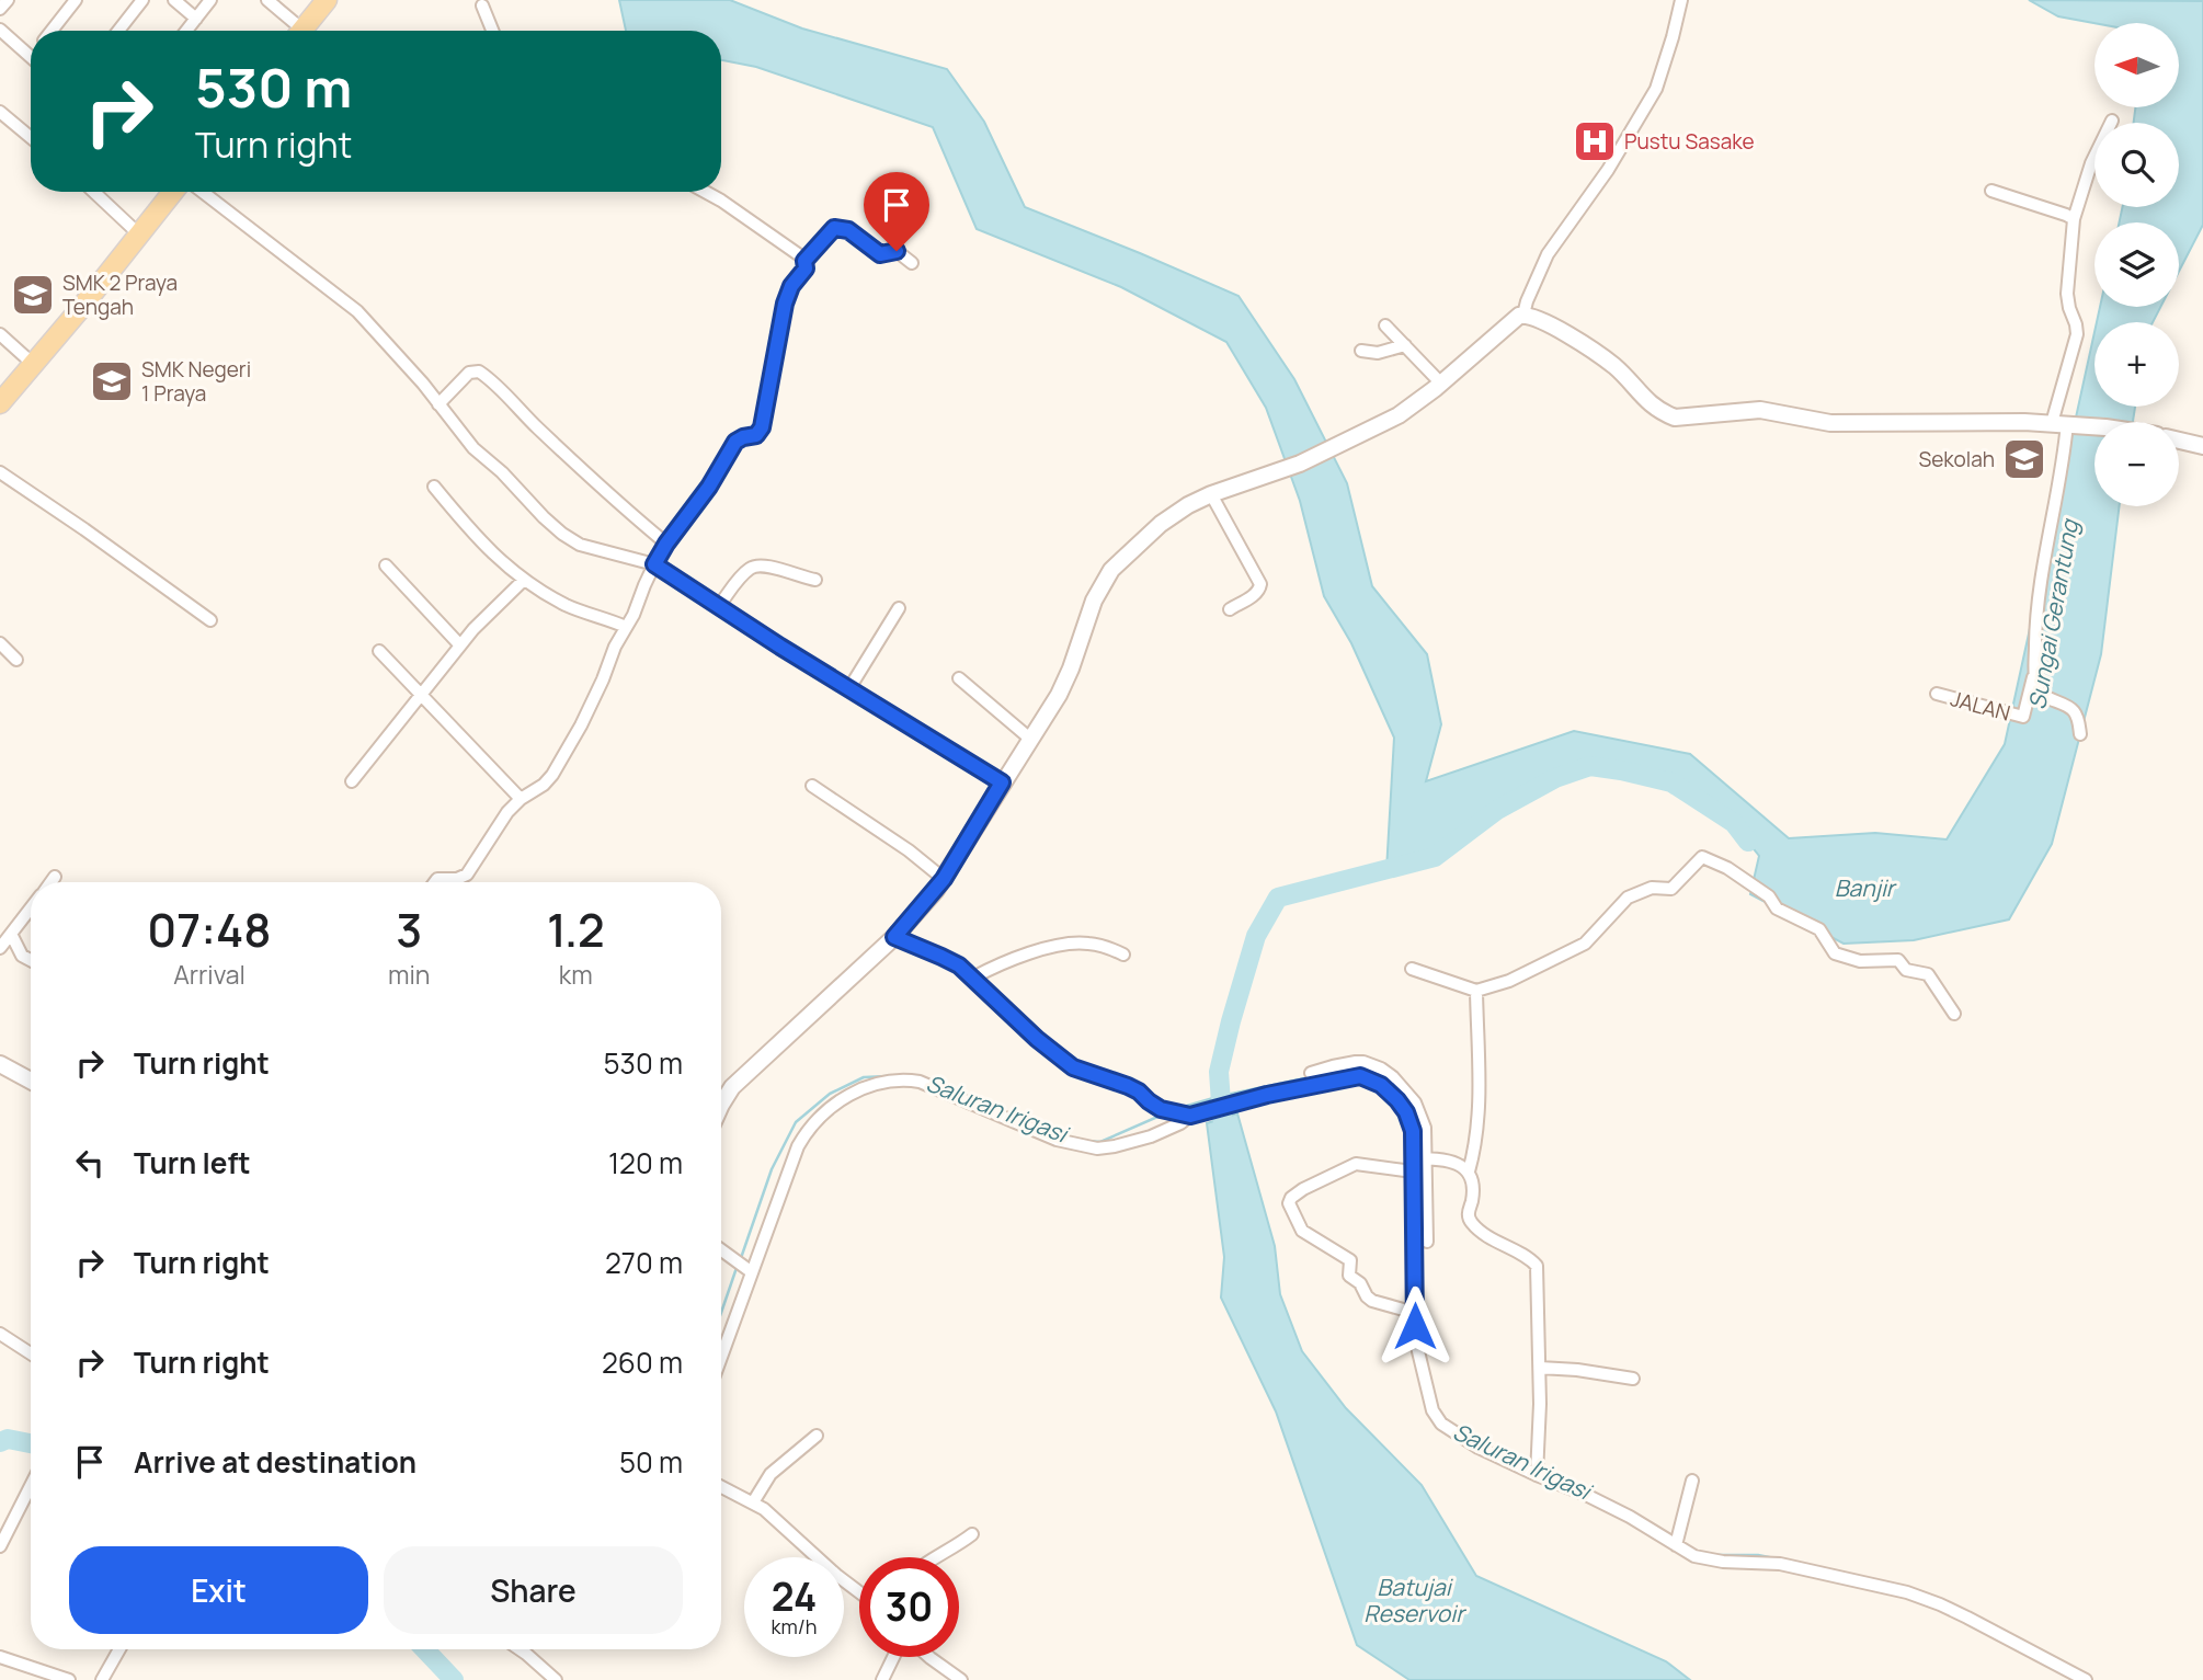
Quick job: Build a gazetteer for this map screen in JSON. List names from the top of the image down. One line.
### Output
{"streets":{"street":["JALAN"]},"water":["Sungai Gerantung","Banjir","Saluran Irigasi","Batujai Reservoir"],"places":{"hospital":["Pustu Sasake"],"school or university":["SMK 2 Praya Tengah","SMK Negeri 1 Praya","Sekolah"]},"north":"left","page":{"map_buttons":["+","−"],"turn":["530 m","Turn right"],"eta":["07:48","Arrival","3","min","1.2","km"],"list":[{"name":"Turn right","value":"530 m"},{"name":"Turn left","value":"120 m"},{"name":"Turn right","value":"270 m"},{"name":"Turn right","value":"260 m"},{"name":"Arrive at destination","value":"50 m"}],"buttons":["Exit","Share"],"speed":"24 km/h","limit":"30"}}
